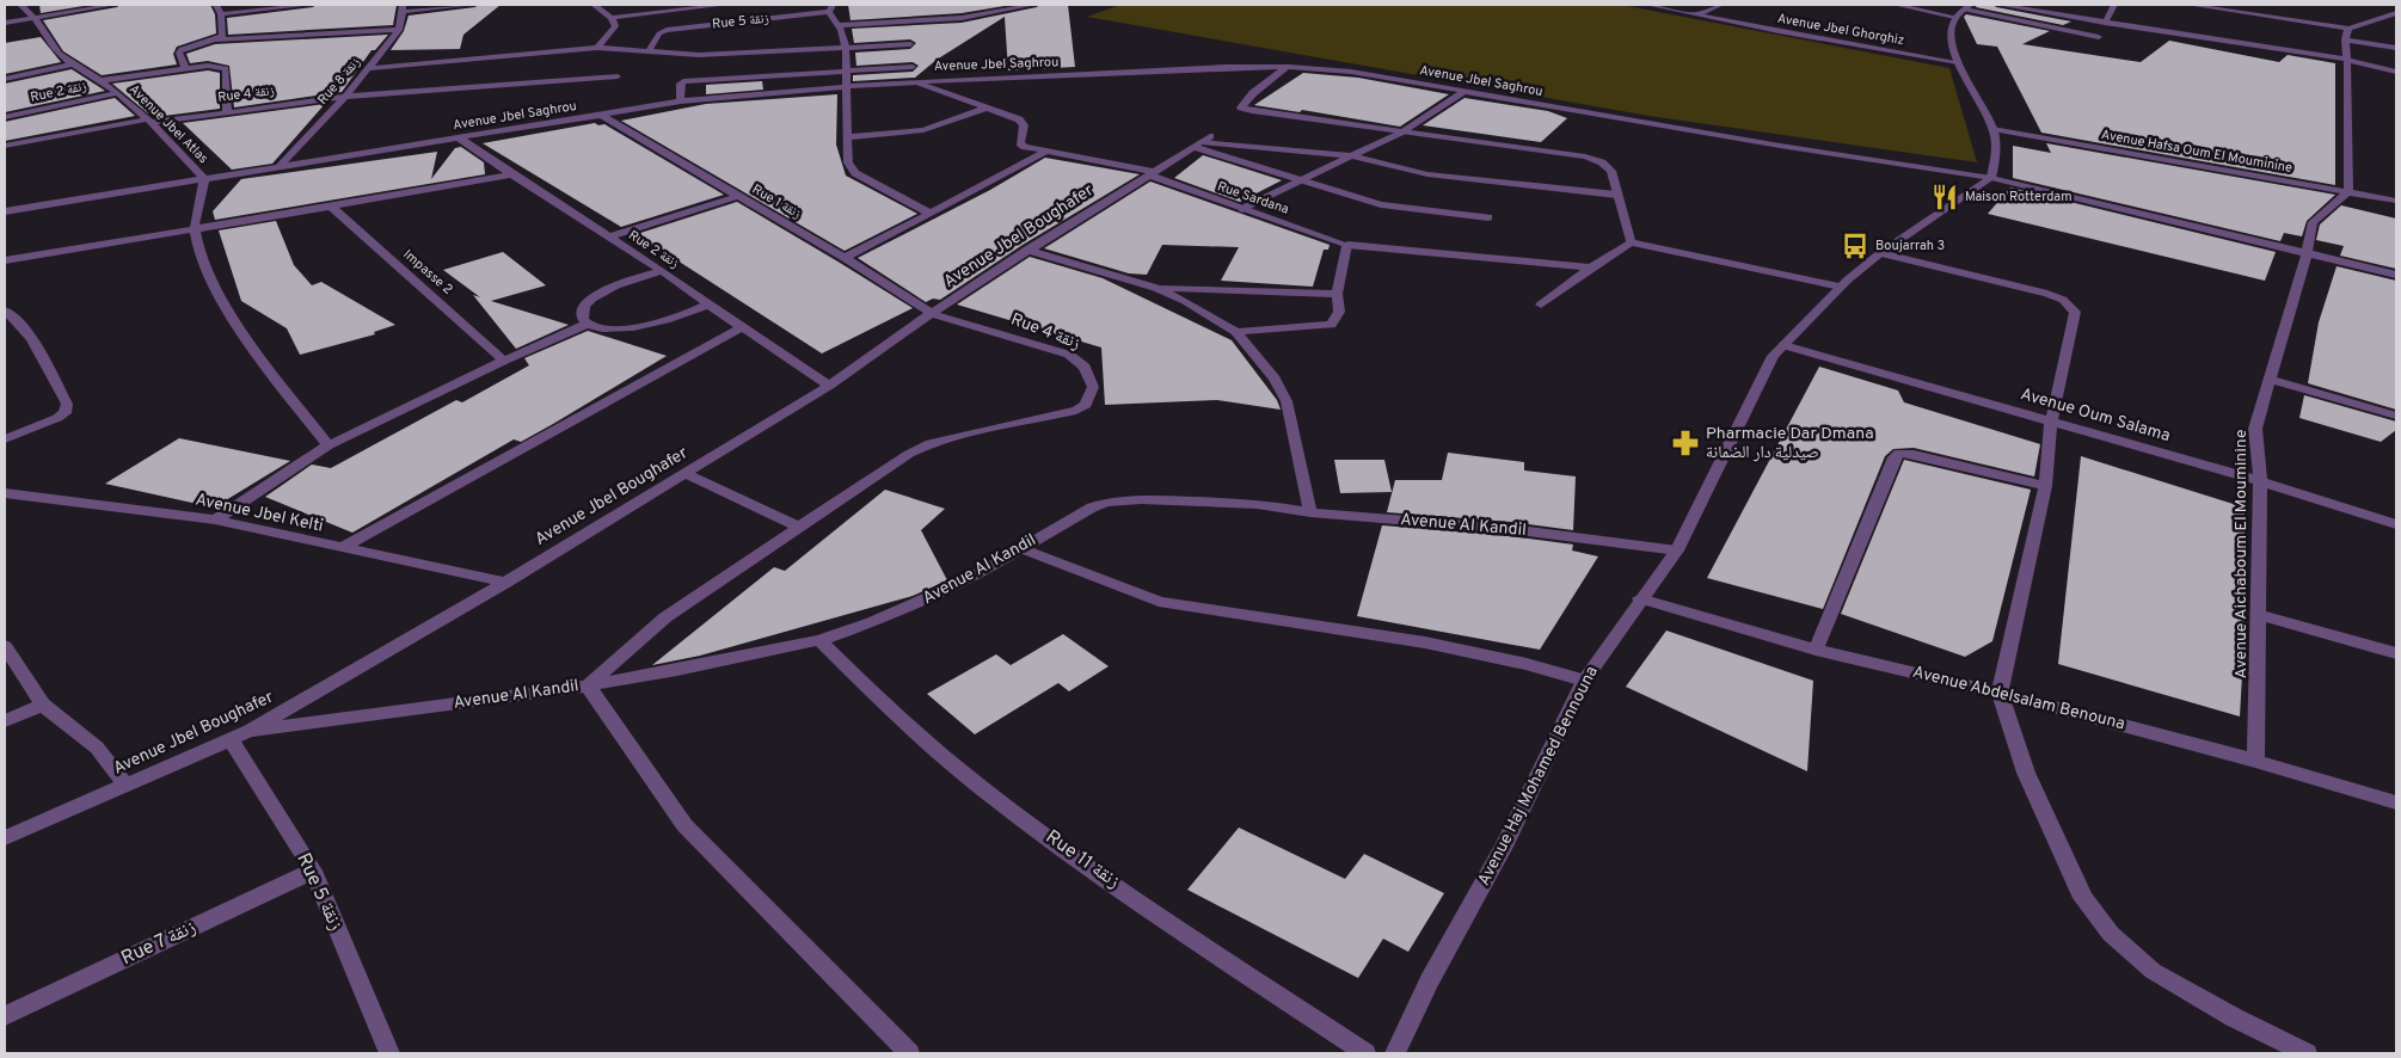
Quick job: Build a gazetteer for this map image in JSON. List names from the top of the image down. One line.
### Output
{"streets":{"street":["Rue 5 زنقة","Avenue Jbel Ghorghiz","Avenue Jbel Saghrou","Rue 8 زنقة","Rue 2 زنقة","Rue 4 زنقة","Avenue Jbel Atlas","Avenue Hafsa Oum El Mouminine","Rue Sardana","Rue 1 زنقة","Avenue Jbel Boughafer","Impasse 2","Avenue Oum Salama","Avenue Jbel Kelti","Avenue Al Kandil","Avenue Aichaboum El Mouminine","Avenue Abdelsalam Benouna","Avenue Haj Mohamed Bennouna","Rue 11 زنقة","Rue 7 زنقة"]},"crossings":[["Rue 5 زنقة","Avenue Jbel Boughafer"],["Rue 5 زنقة","Rue 7 زنقة"],["Avenue Jbel Saghrou","Rue 8 زنقة"],["Avenue Jbel Saghrou","Rue 2 زنقة"],["Avenue Jbel Saghrou","Avenue Jbel Atlas"],["Avenue Jbel Saghrou","Rue 1 زنقة"],["Avenue Jbel Saghrou","Avenue Aichaboum El Mouminine"],["Avenue Jbel Saghrou","Avenue Haj Mohamed Bennouna"],["Rue 8 زنقة","Rue 4 زنقة"],["Rue 2 زنقة","Avenue Jbel Atlas"],["Rue 2 زنقة","Avenue Jbel Boughafer"],["Rue 4 زنقة","Avenue Jbel Atlas"],["Rue 4 زنقة","Rue 1 زنقة"],["Rue 4 زنقة","Avenue Jbel Boughafer"],["Avenue Hafsa Oum El Mouminine","Avenue Aichaboum El Mouminine"],["Rue Sardana","Avenue Jbel Boughafer"],["Rue 1 زنقة","Avenue Jbel Boughafer"],["Avenue Jbel Boughafer","Avenue Jbel Kelti"],["Avenue Jbel Boughafer","Avenue Al Kandil"],["Avenue Oum Salama","Avenue Aichaboum El Mouminine"],["Avenue Oum Salama","Avenue Haj Mohamed Bennouna"],["Avenue Al Kandil","Avenue Haj Mohamed Bennouna"],["Avenue Al Kandil","Rue 11 زنقة"],["Avenue Aichaboum El Mouminine","Avenue Abdelsalam Benouna"],["Avenue Abdelsalam Benouna","Avenue Haj Mohamed Bennouna"]],"places":{"restaurant":["Maison Rotterdam"],"bus stop":["Boujarrah 3"],"pharmacy":["Pharmacie Dar Dmana صيدلية دار الضمانة"]}}
